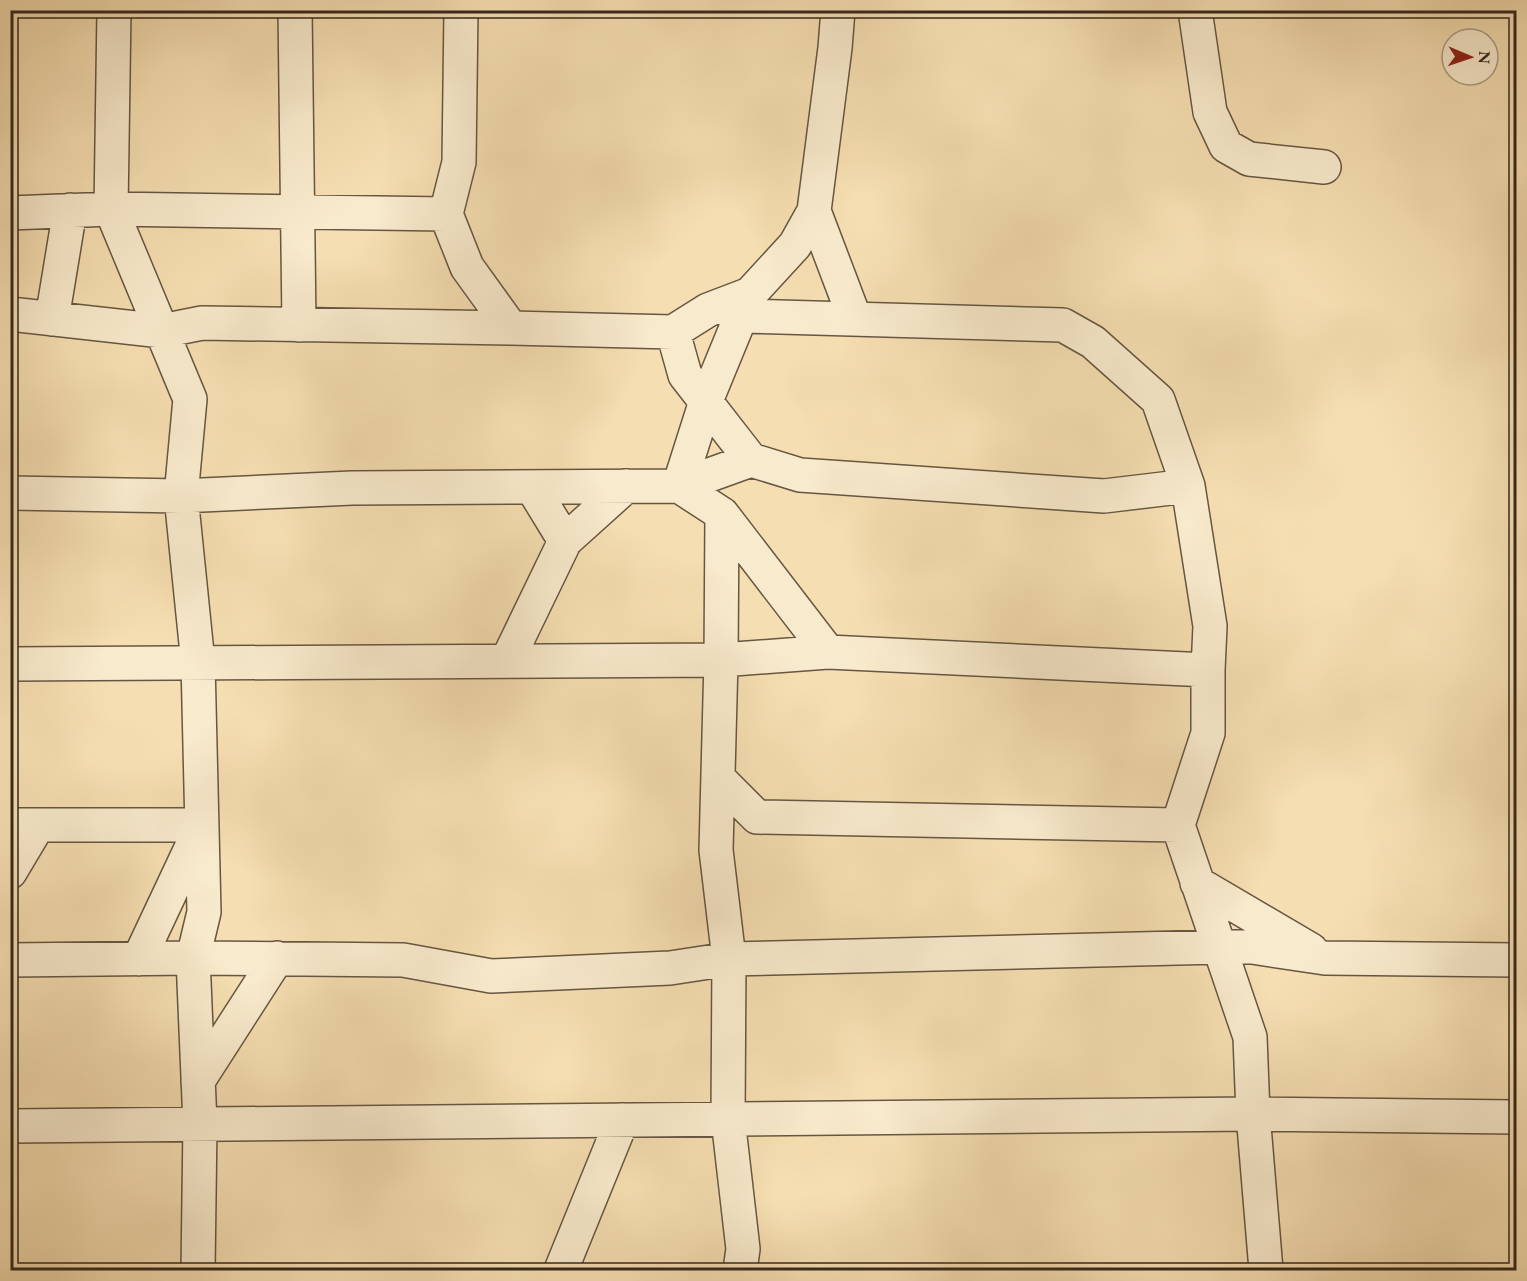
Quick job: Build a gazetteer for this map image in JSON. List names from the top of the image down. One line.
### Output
{"north":"right"}
